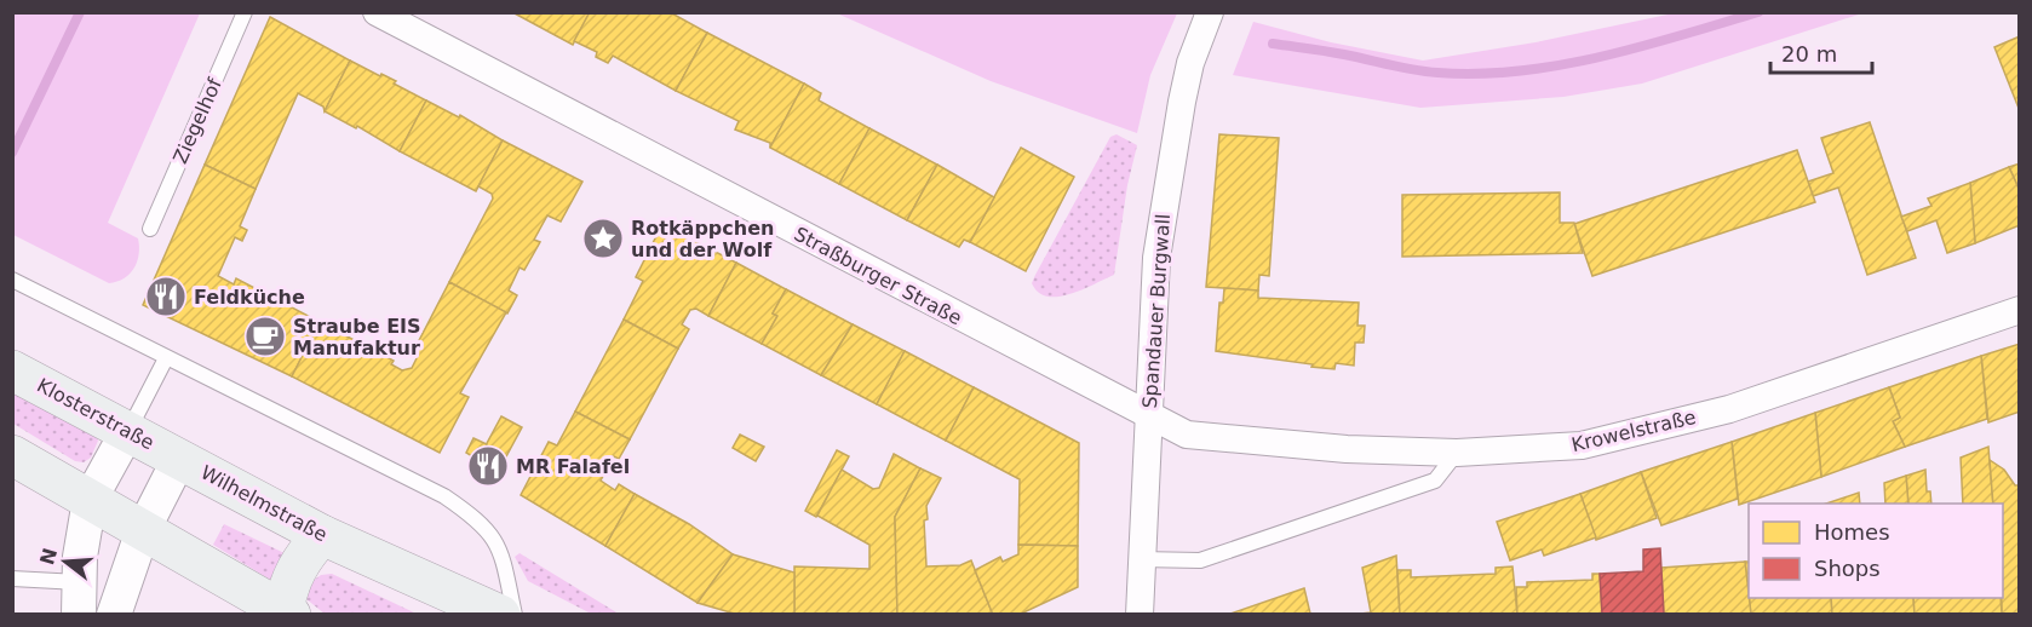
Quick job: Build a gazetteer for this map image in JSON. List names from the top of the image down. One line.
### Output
{"streets":{"main road":["Klosterstraße","Wilhelmstraße"],"street":["Straßburger Straße","Spandauer Burgwall","Krowelstraße"],"lane":["Ziegelhof"]},"crossings":[["Straßburger Straße","Spandauer Burgwall"],["Straßburger Straße","Krowelstraße"],["Spandauer Burgwall","Krowelstraße"],["Klosterstraße","Wilhelmstraße"]],"places":{"place":["Rotkäppchen und der Wolf"],"restaurant":["Feldküche","MR Falafel"],"cafe":["Straube EIS Manufaktur"]},"legend":["Homes","Shops"],"scale_bar":"20 m","north":"left"}
